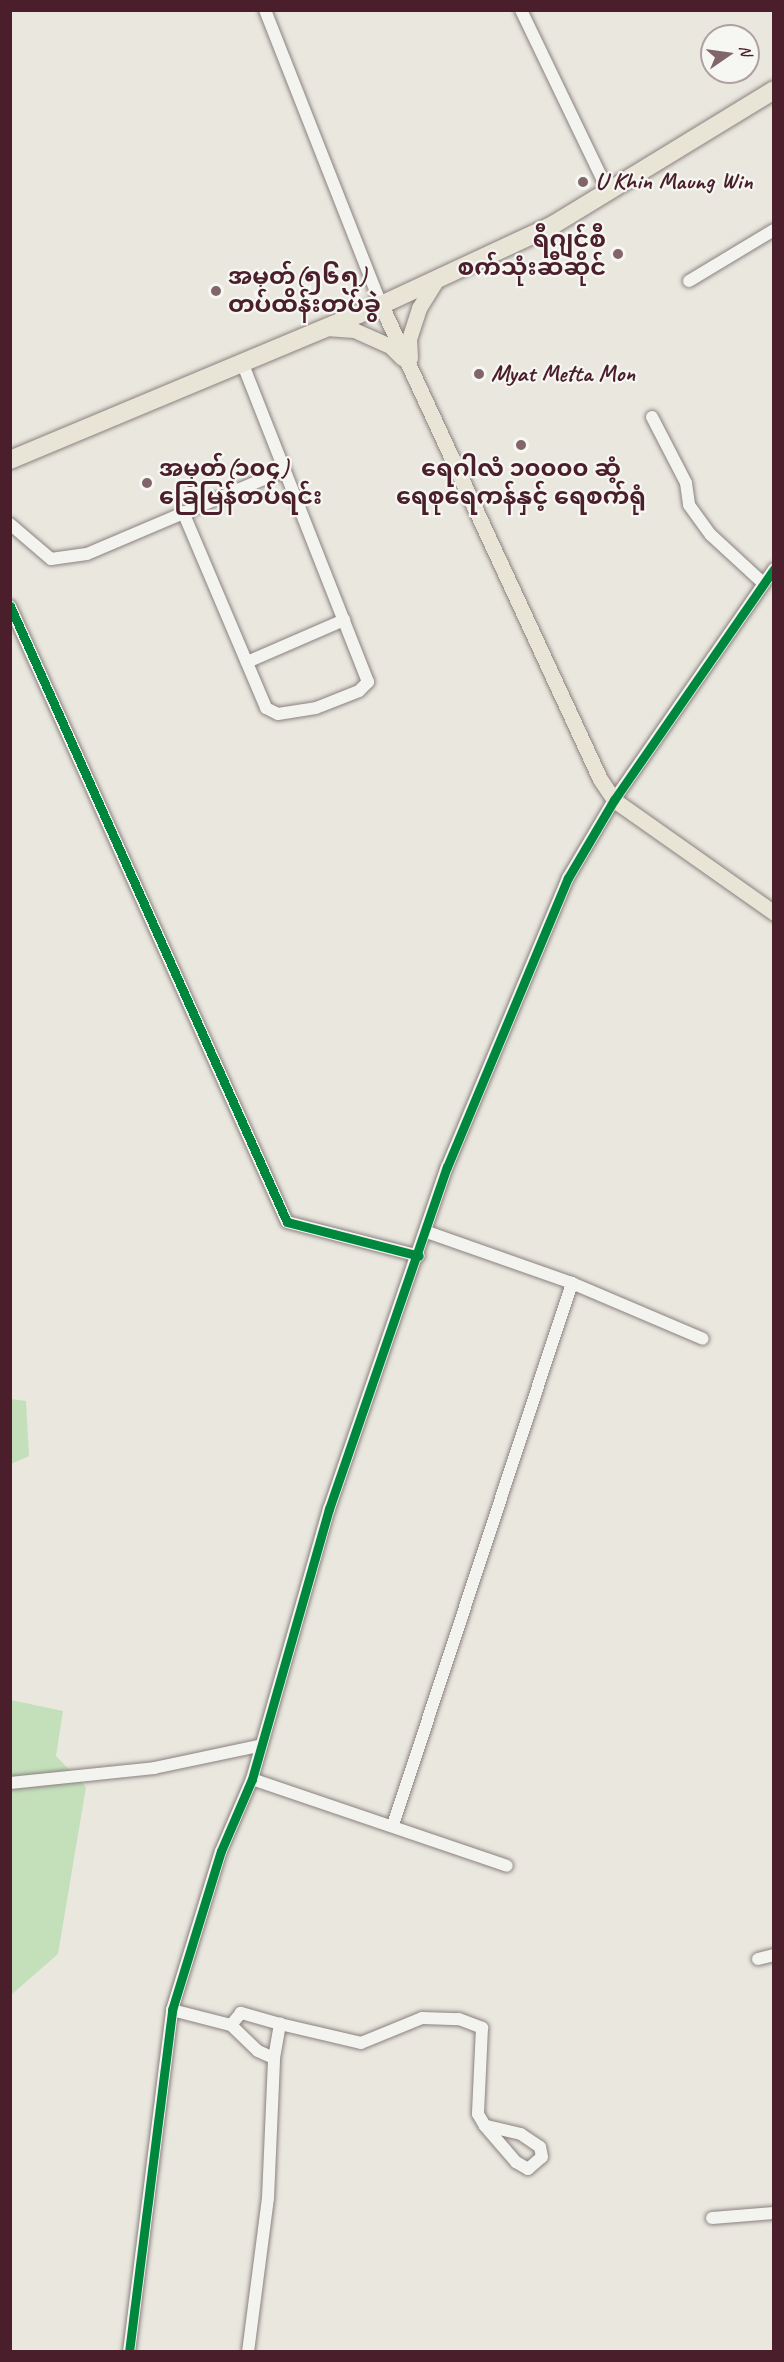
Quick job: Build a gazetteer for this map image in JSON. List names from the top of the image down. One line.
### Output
{"places":["U Khin Maung Win","ရီဂျင်စီ စက်သုံးဆီဆိုင်","အမှတ်(၅၆၅) တပ်ထိန်းတပ်ခွဲ","Myat Metta Mon","ရေဂါလံ ၁၀၀၀၀ ဆံ့ ရေစုရေကန်နှင့် ရေစက်ရုံ","အမှတ်(၁၀၄) ခြေမြန်တပ်ရင်း"],"north":"right"}
